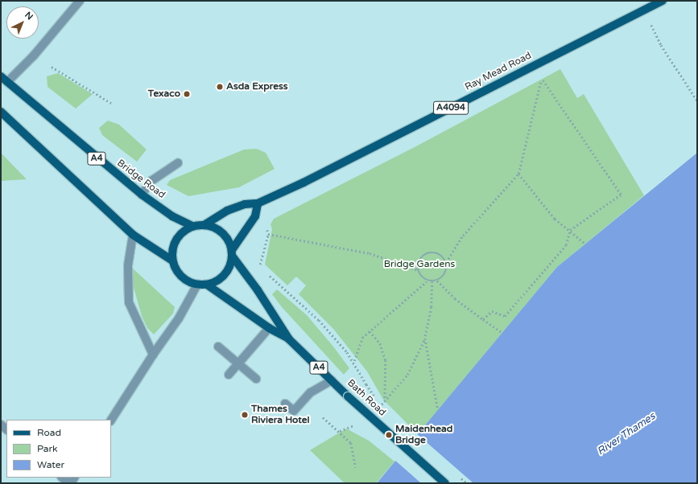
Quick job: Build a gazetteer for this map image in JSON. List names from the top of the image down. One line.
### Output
{"streets":{"main road":["Ray Mead Road","A4094","A4","Bridge Road","Bath Road"]},"crossings":[["Ray Mead Road","Bridge Road"],["Ray Mead Road","Bath Road"],["Bridge Road","Bath Road"]],"water":["River Thames"],"parks":["Bridge Gardens"],"places":["Asda Express","Texaco","Thames Riviera Hotel","Maidenhead Bridge"],"legend":["Road","Park","Water"],"north":"top right"}
